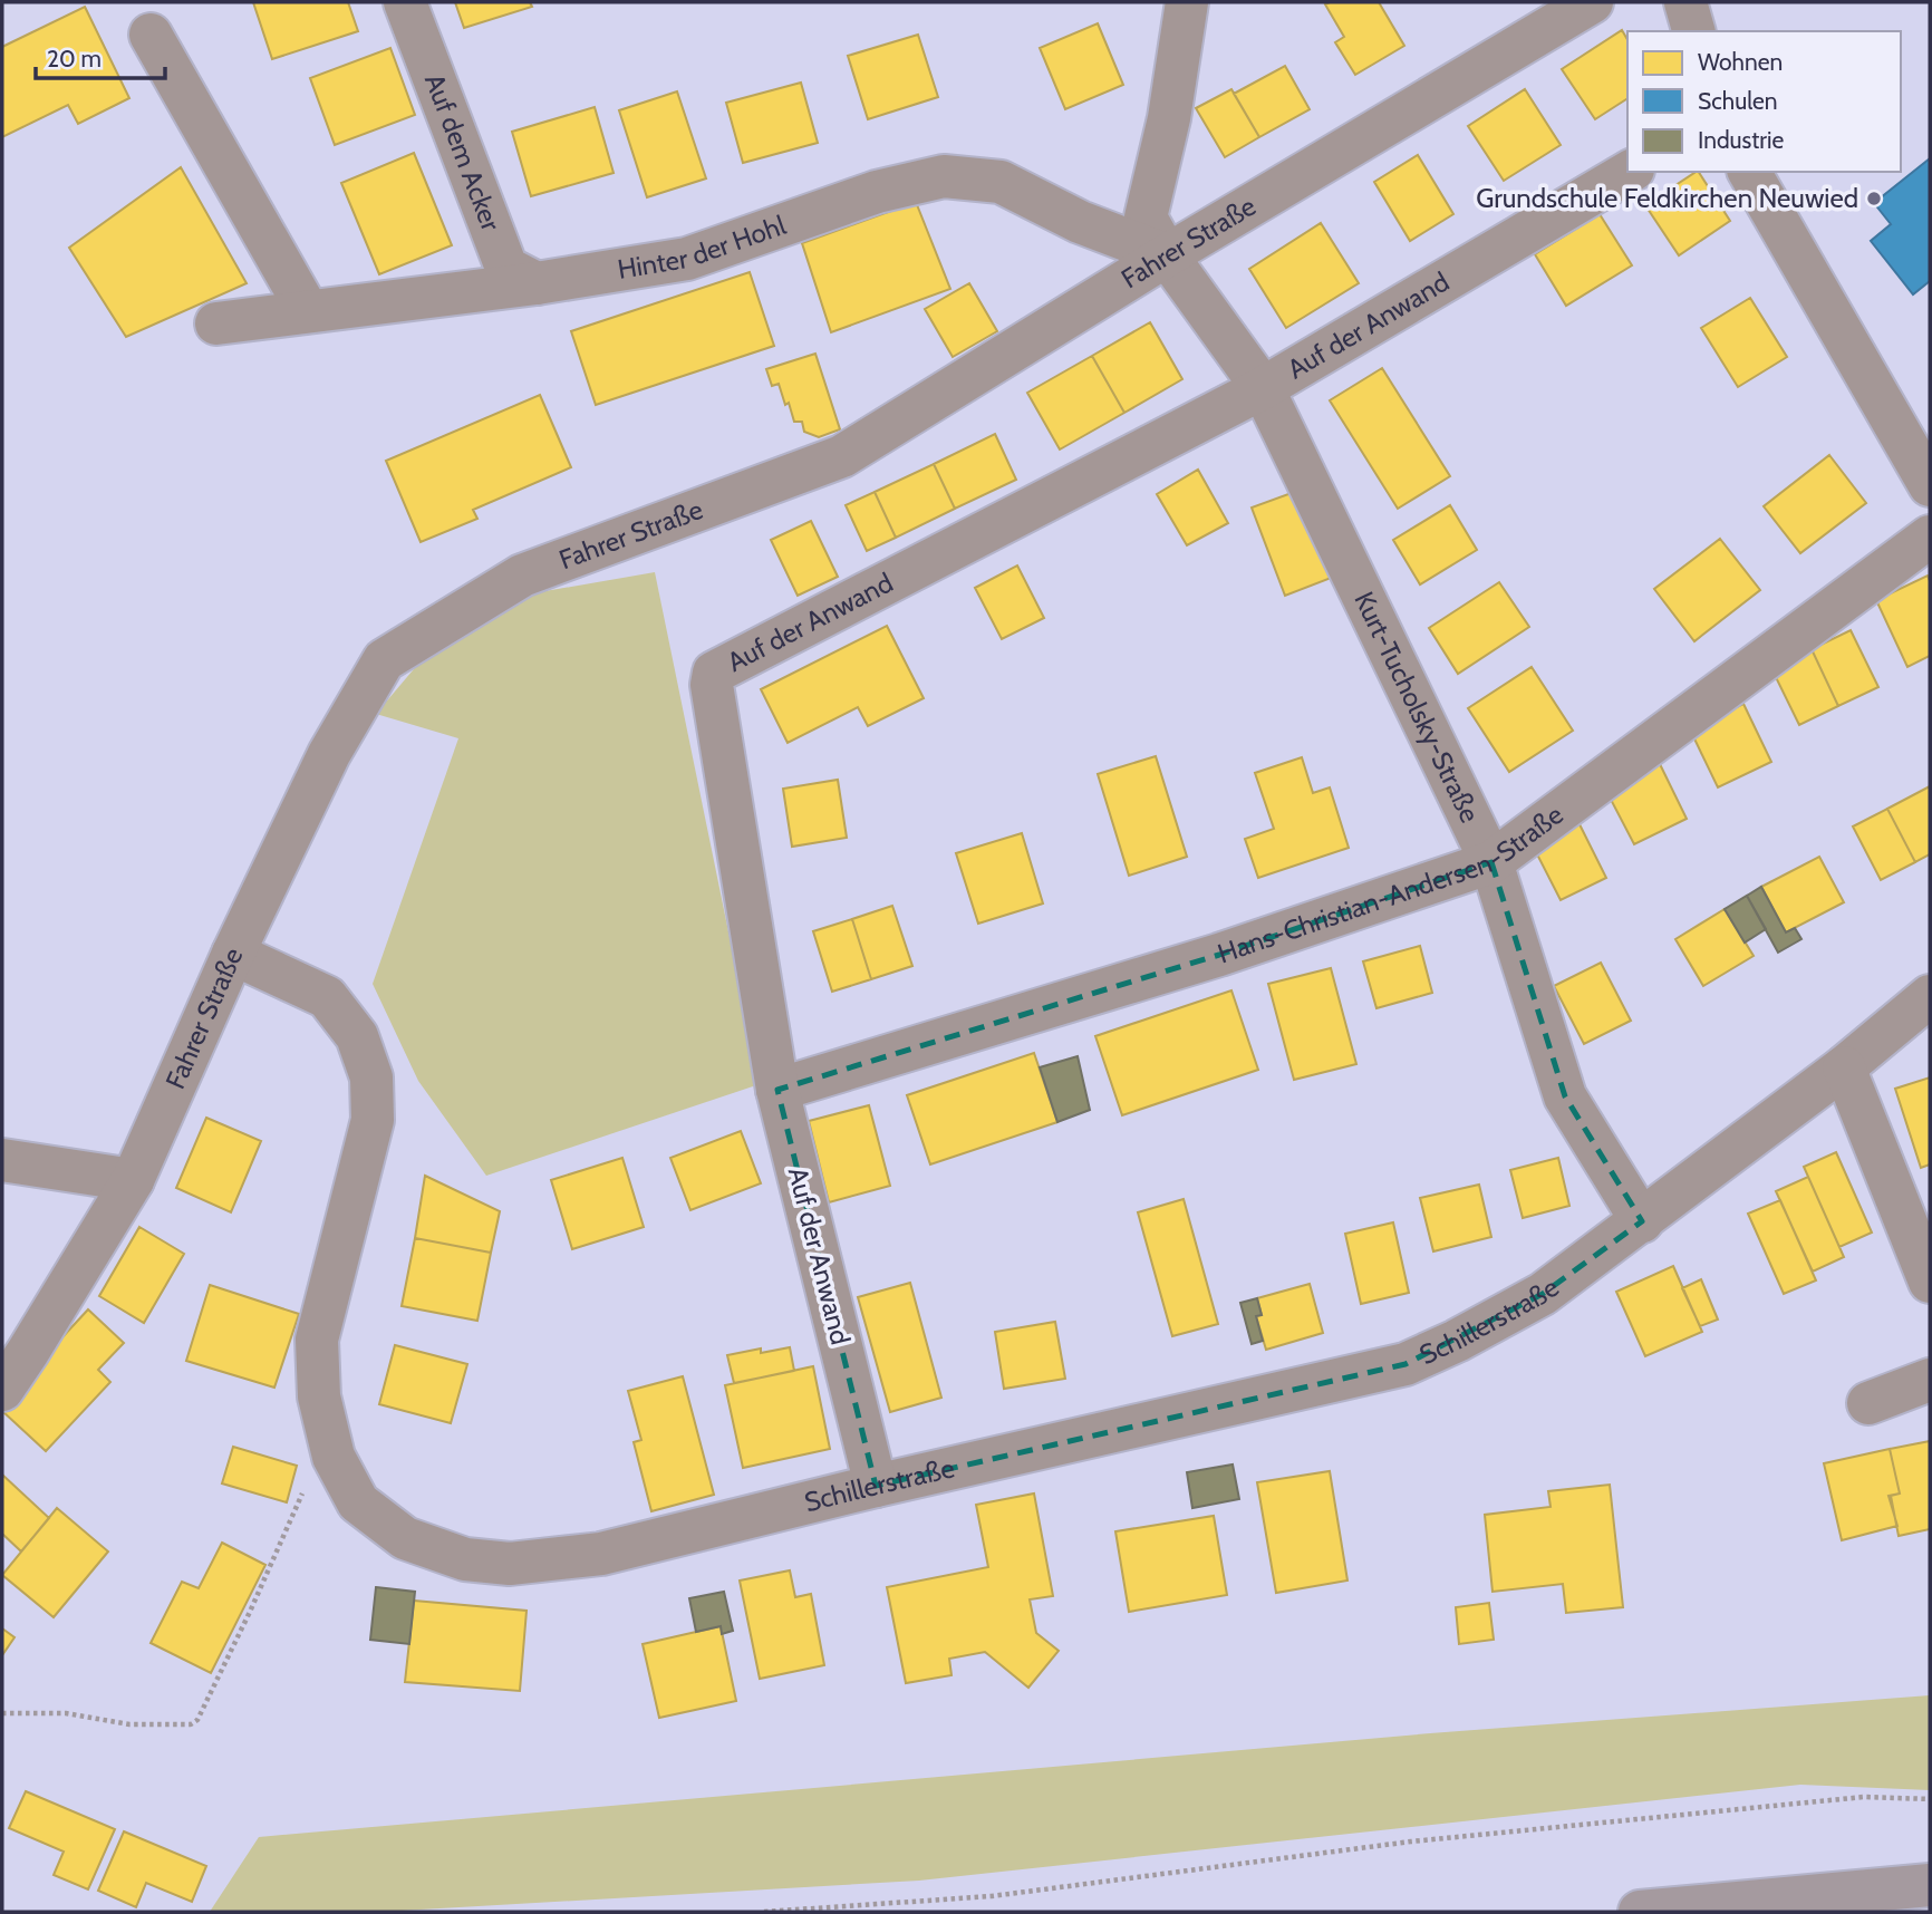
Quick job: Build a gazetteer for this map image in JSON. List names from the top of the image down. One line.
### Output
{"streets":{"street":["Auf dem Acker","Fahrer Straße","Hinter der Hohl","Auf der Anwand","Kurt-Tucholsky-Straße","Hans-Christian-Andersen-Straße","Schillerstraße"]},"crossings":[["Auf dem Acker","Hinter der Hohl"],["Fahrer Straße","Hinter der Hohl"],["Fahrer Straße","Kurt-Tucholsky-Straße"],["Fahrer Straße","Schillerstraße"],["Hinter der Hohl","Kurt-Tucholsky-Straße"],["Auf der Anwand","Kurt-Tucholsky-Straße"],["Auf der Anwand","Hans-Christian-Andersen-Straße"],["Auf der Anwand","Schillerstraße"],["Kurt-Tucholsky-Straße","Hans-Christian-Andersen-Straße"],["Kurt-Tucholsky-Straße","Schillerstraße"]],"places":["Grundschule Feldkirchen Neuwied"],"legend":["Wohnen","Schulen","Industrie"],"scale_bar":"20 m"}
